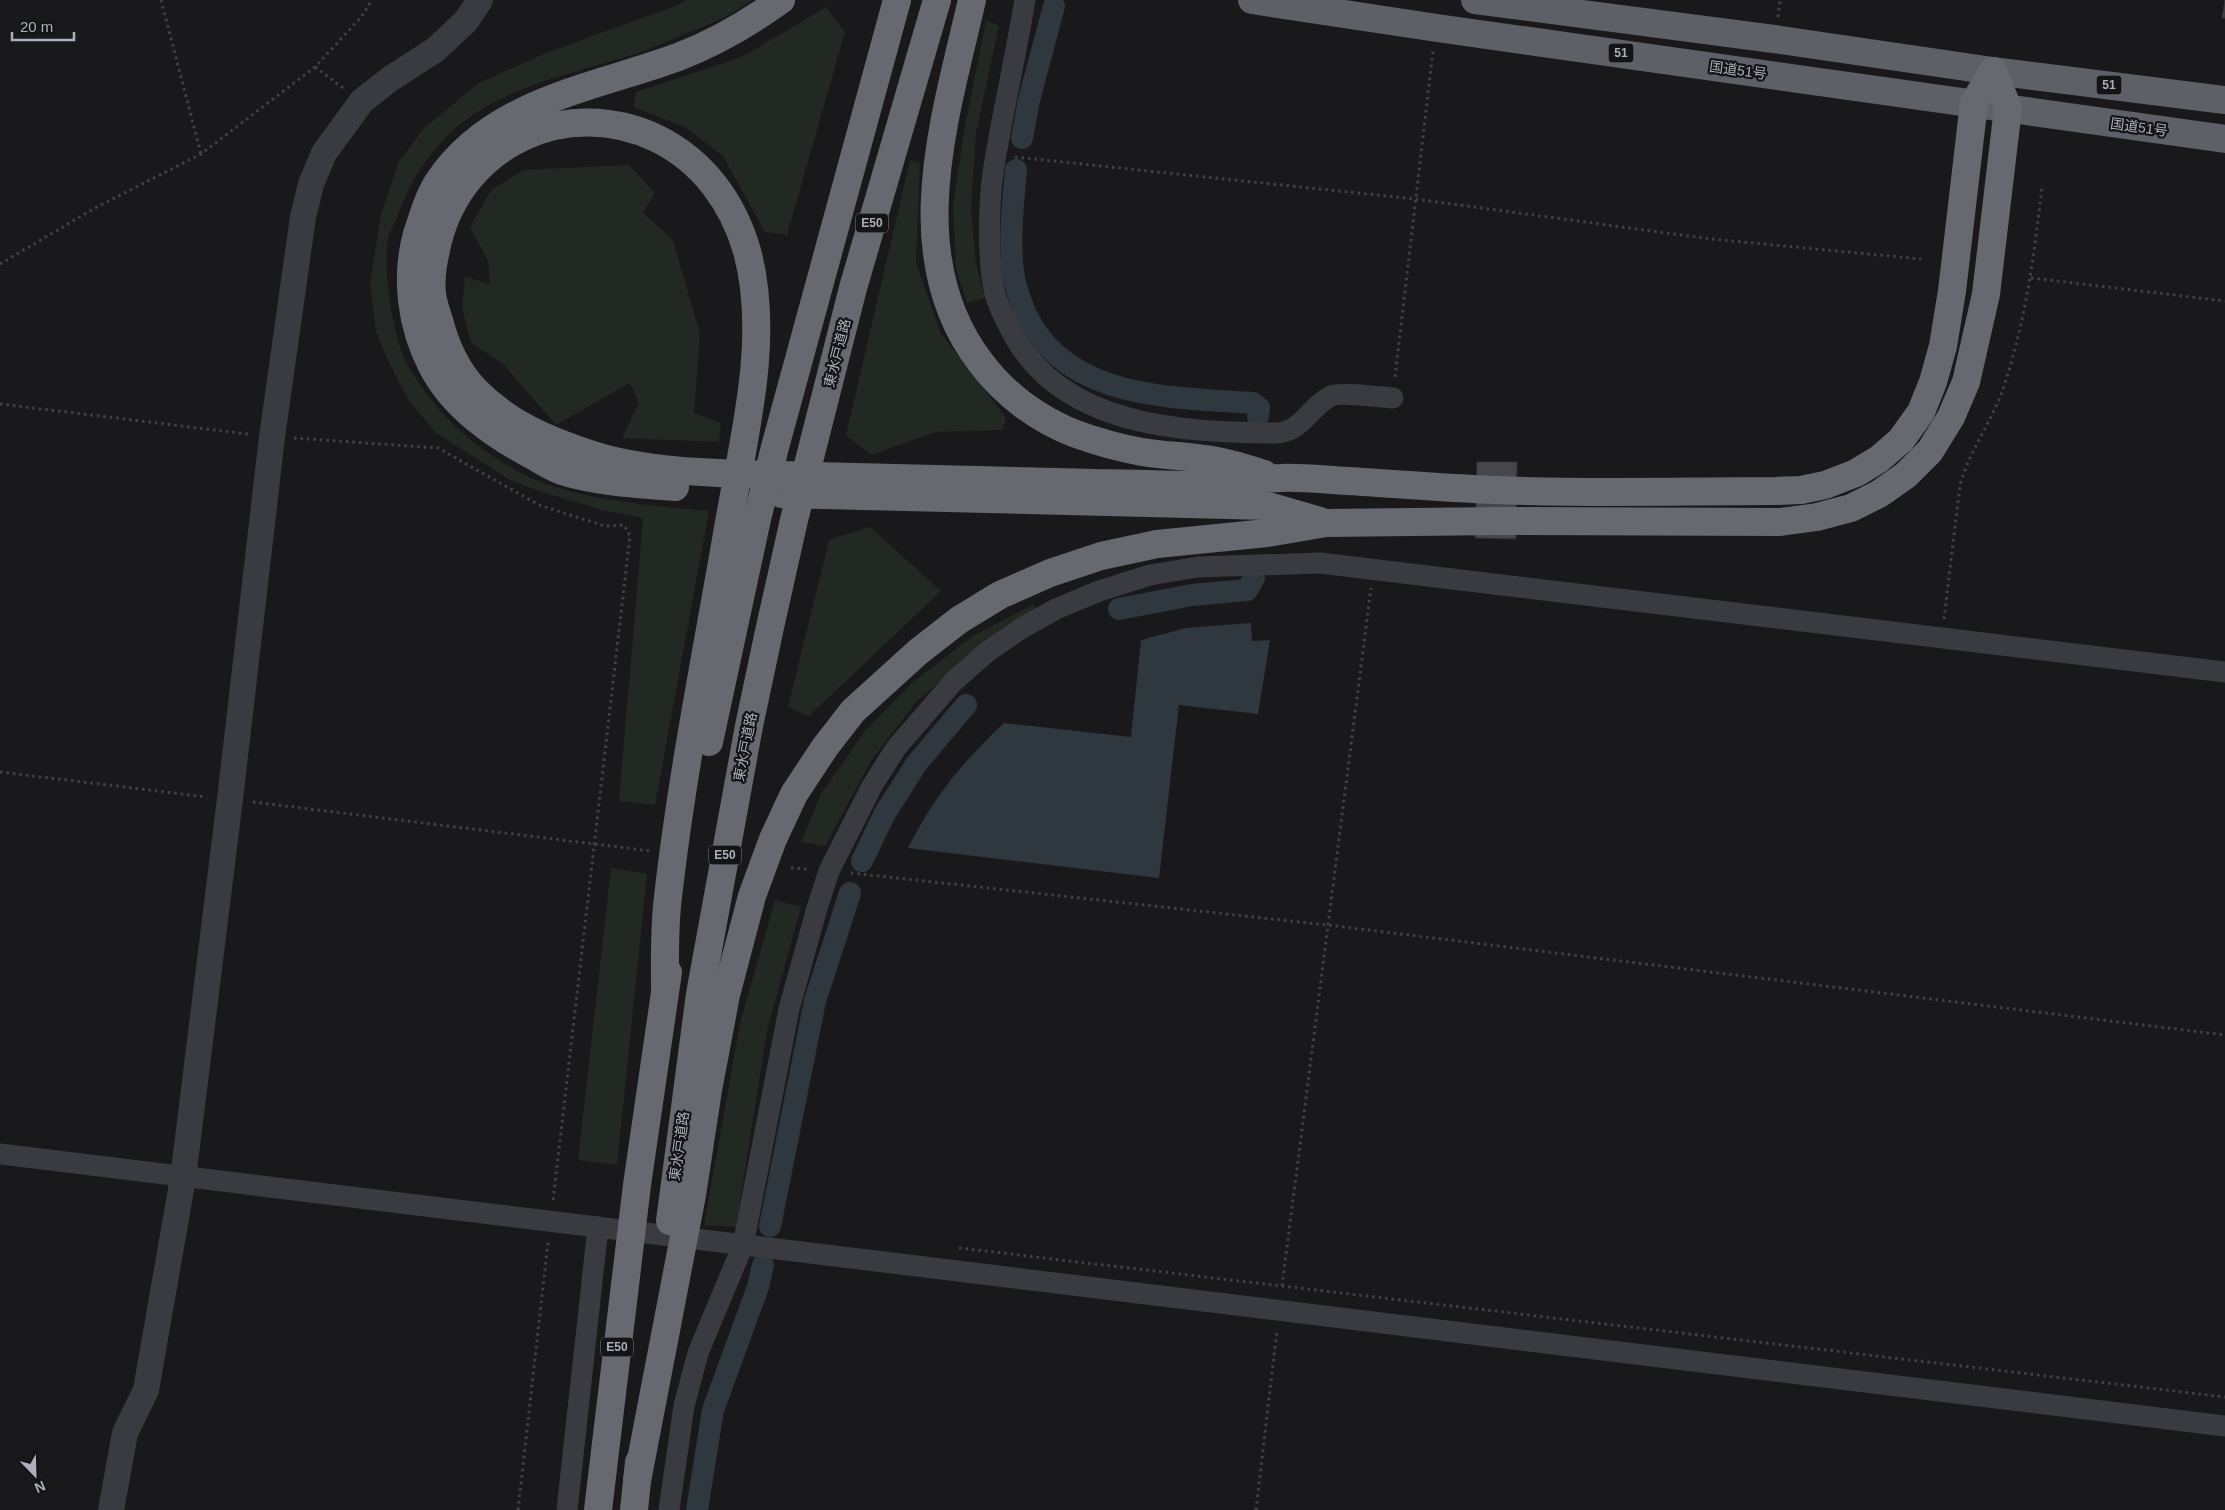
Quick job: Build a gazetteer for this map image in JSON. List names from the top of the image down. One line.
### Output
{"streets":{"highway":["51","国道51号","E50","東水戸道路"]},"scale_bar":"20 m","north":"bottom right"}
